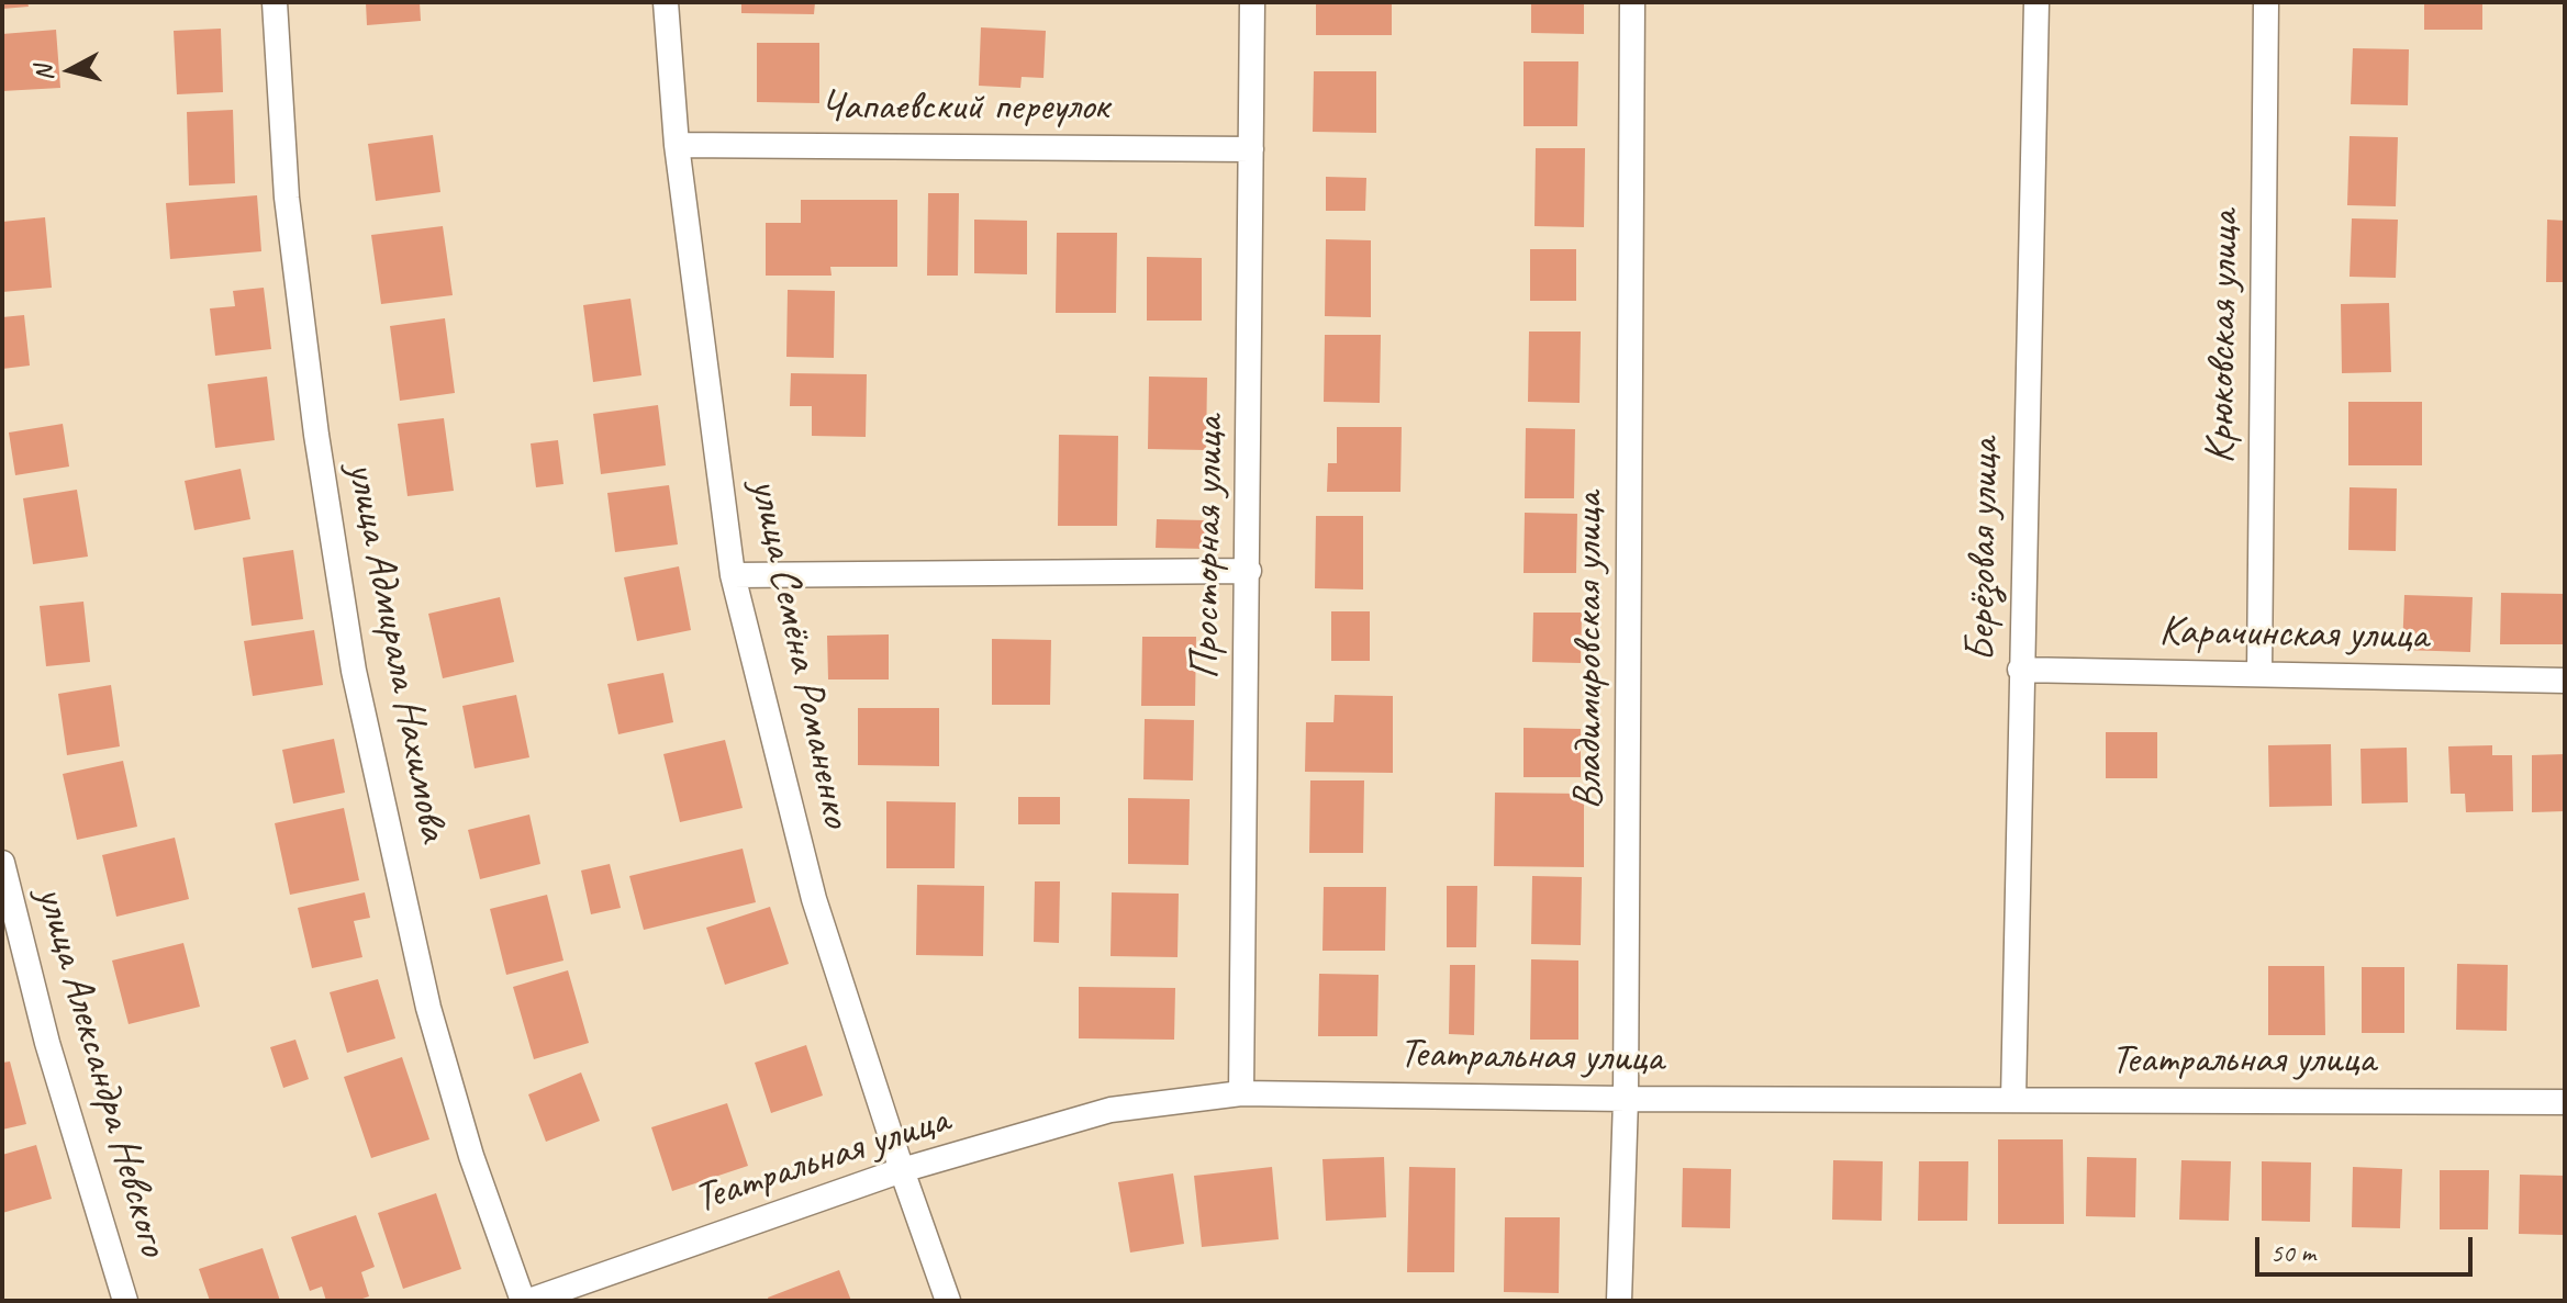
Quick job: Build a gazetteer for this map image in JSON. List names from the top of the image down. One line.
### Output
{"streets":{"street":["Чапаевский переулок","Крюковская улица","Просторная улица","Берёзовая улица","Карачинская улица","Владимировская улица","улица Адмирала Нахимова","улица Семёна Романенко","Театральная улица","улица Александра Невского"]},"crossings":[["Чапаевский переулок","Просторная улица"],["Чапаевский переулок","улица Семёна Романенко"],["Крюковская улица","Карачинская улица"],["Просторная улица","Театральная улица"],["Берёзовая улица","Карачинская улица"],["Берёзовая улица","Театральная улица"],["Владимировская улица","Театральная улица"],["улица Адмирала Нахимова","Театральная улица"],["улица Семёна Романенко","Театральная улица"]],"scale_bar":"50 m","north":"left"}
